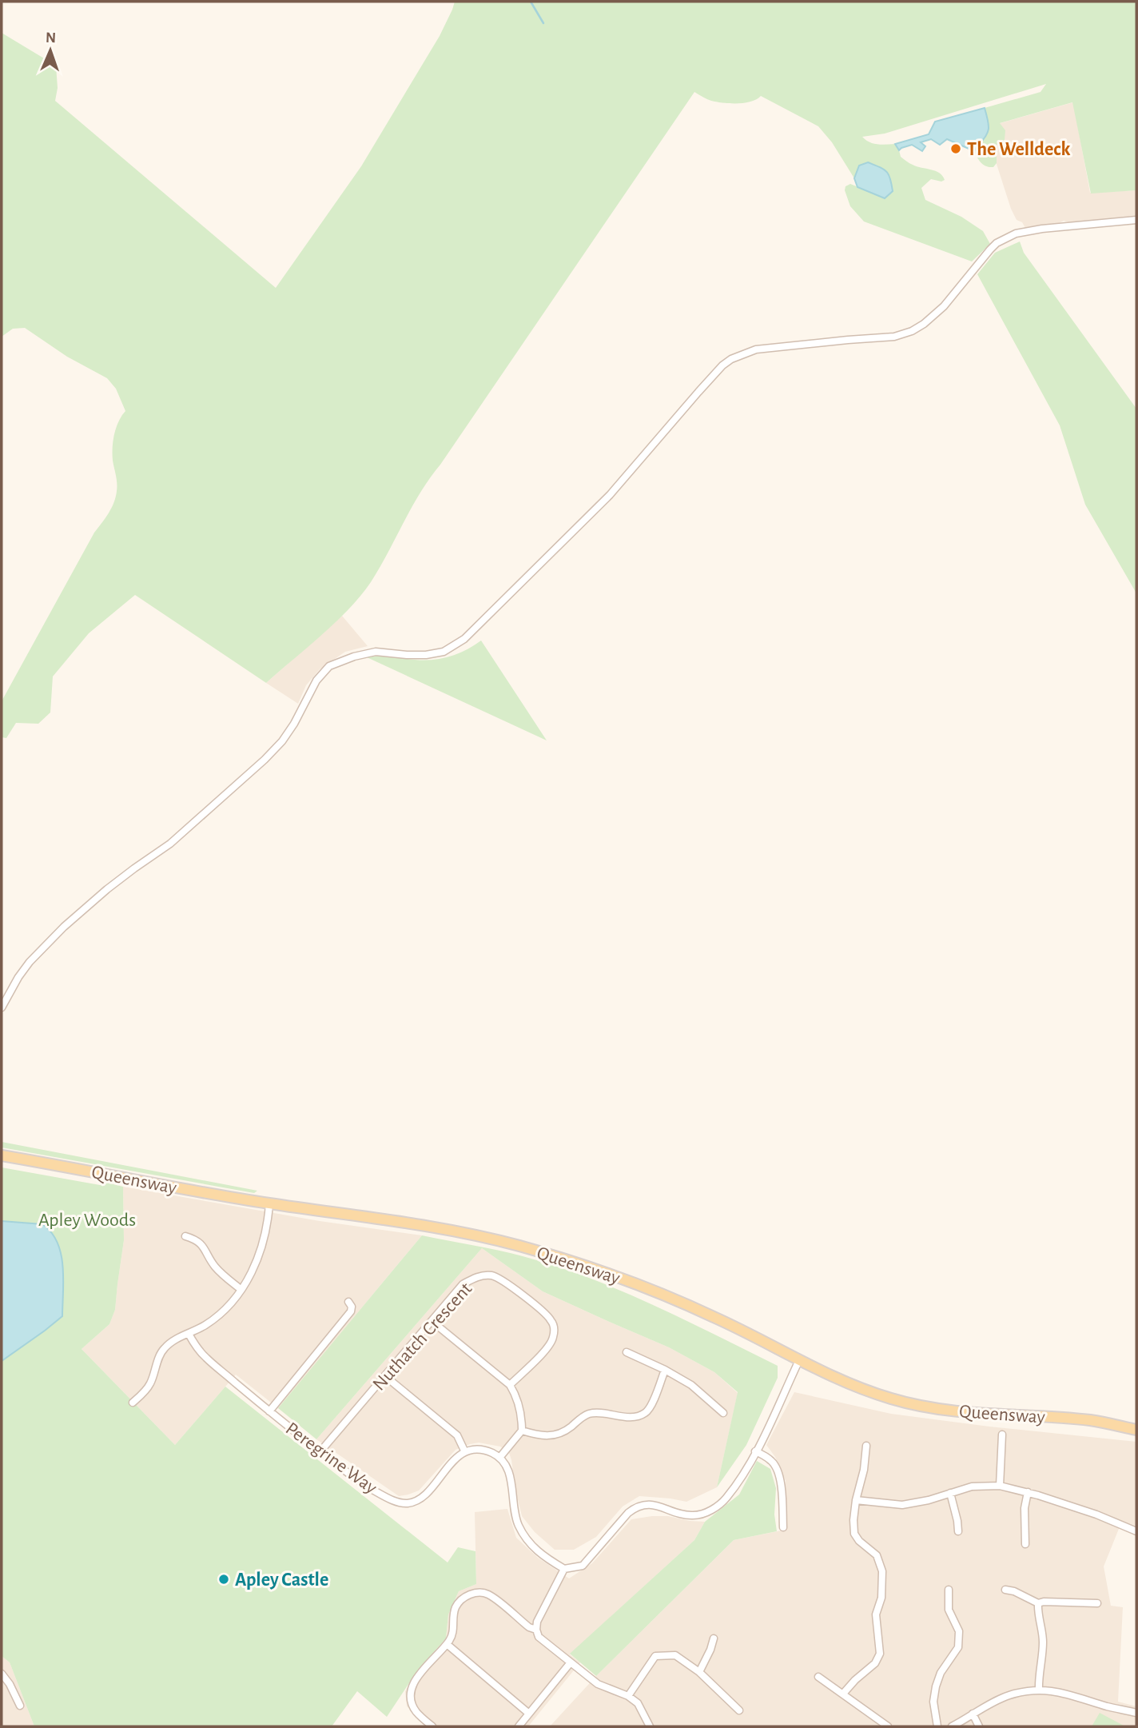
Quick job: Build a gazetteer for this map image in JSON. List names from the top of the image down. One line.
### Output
{"streets":{"main road":["Queensway"],"street":["Nuthatch Crescent","Peregrine Way"]},"crossings":[["Nuthatch Crescent","Peregrine Way"]],"parks":["Apley Woods"],"places":["The Welldeck","Apley Castle"],"north":"top"}
